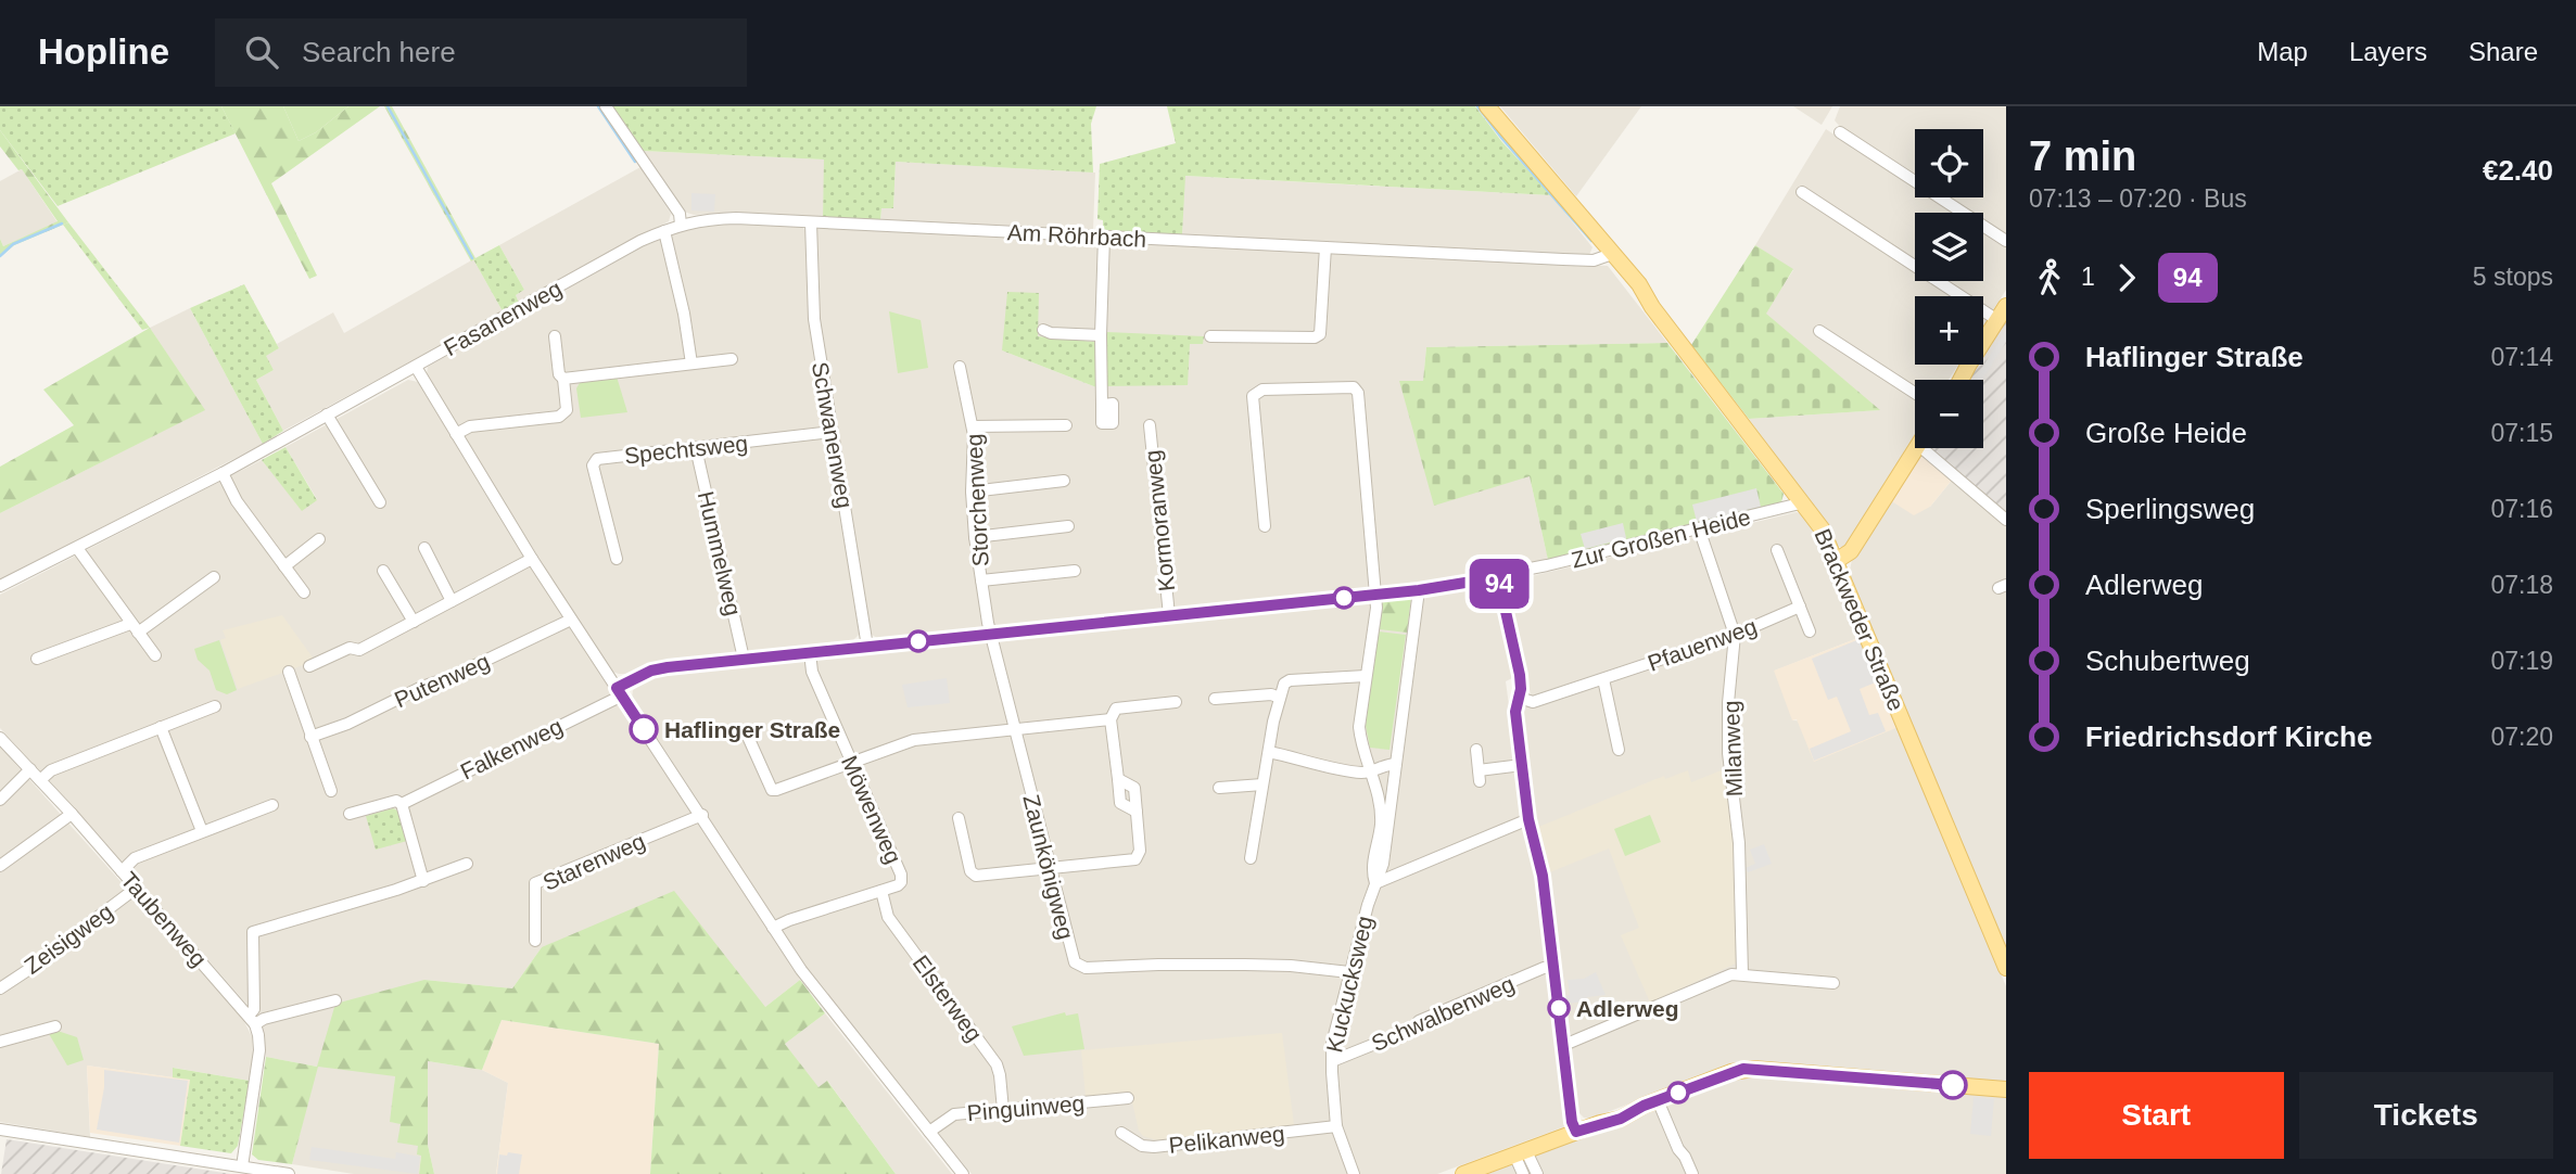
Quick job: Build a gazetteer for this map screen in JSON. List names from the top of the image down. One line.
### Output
{"streets":{"main road":["Brackweder Straße"],"street":["Am Röhrbach","Fasanenweg","Schwanenweg","Spechtsweg","Storchenweg","Kormoranweg","Zur Großen Heide","Hummelweg","Pfauenweg","Putenweg","Falkenweg","Milanweg","Möwenweg","Starenweg","Zaunkönigweg","Taubenweg","Zeisigweg","Kuckucksweg","Elsterweg","Schwalbenweg","Pinguinweg","Pelikanweg"]},"crossings":[["Am Röhrbach","Fasanenweg"],["Am Röhrbach","Schwanenweg"],["Am Röhrbach","Brackweder Straße"],["Schwanenweg","Spechtsweg"],["Schwanenweg","Zur Großen Heide"],["Spechtsweg","Hummelweg"],["Storchenweg","Zur Großen Heide"],["Storchenweg","Zaunkönigweg"],["Kormoranweg","Zur Großen Heide"],["Zur Großen Heide","Hummelweg"],["Zur Großen Heide","Brackweder Straße"],["Zur Großen Heide","Falkenweg"],["Zur Großen Heide","Milanweg"],["Zur Großen Heide","Möwenweg"],["Zur Großen Heide","Zaunkönigweg"],["Zur Großen Heide","Kuckucksweg"],["Pfauenweg","Milanweg"],["Möwenweg","Elsterweg"],["Zaunkönigweg","Kuckucksweg"],["Taubenweg","Zeisigweg"],["Kuckucksweg","Schwalbenweg"],["Kuckucksweg","Pelikanweg"],["Elsterweg","Pinguinweg"]],"places":["Haflinger Straße","Adlerweg"],"lines":["bus line 94"],"page":{"header":"Hopline","search":"Search here","nav":["Map","Layers","Share"],"on_map":"94","heading":["7 min","07:13 – 07:20 · Bus","€2.40"],"map_buttons":["+","−"],"legs":["1","94","5 stops"],"list":[{"name":"Haflinger Straße","value":"07:14"},{"name":"Große Heide","value":"07:15"},{"name":"Sperlingsweg","value":"07:16"},{"name":"Adlerweg","value":"07:18"},{"name":"Schubertweg","value":"07:19"},{"name":"Friedrichsdorf Kirche","value":"07:20"}],"buttons":["Start","Tickets"]}}
